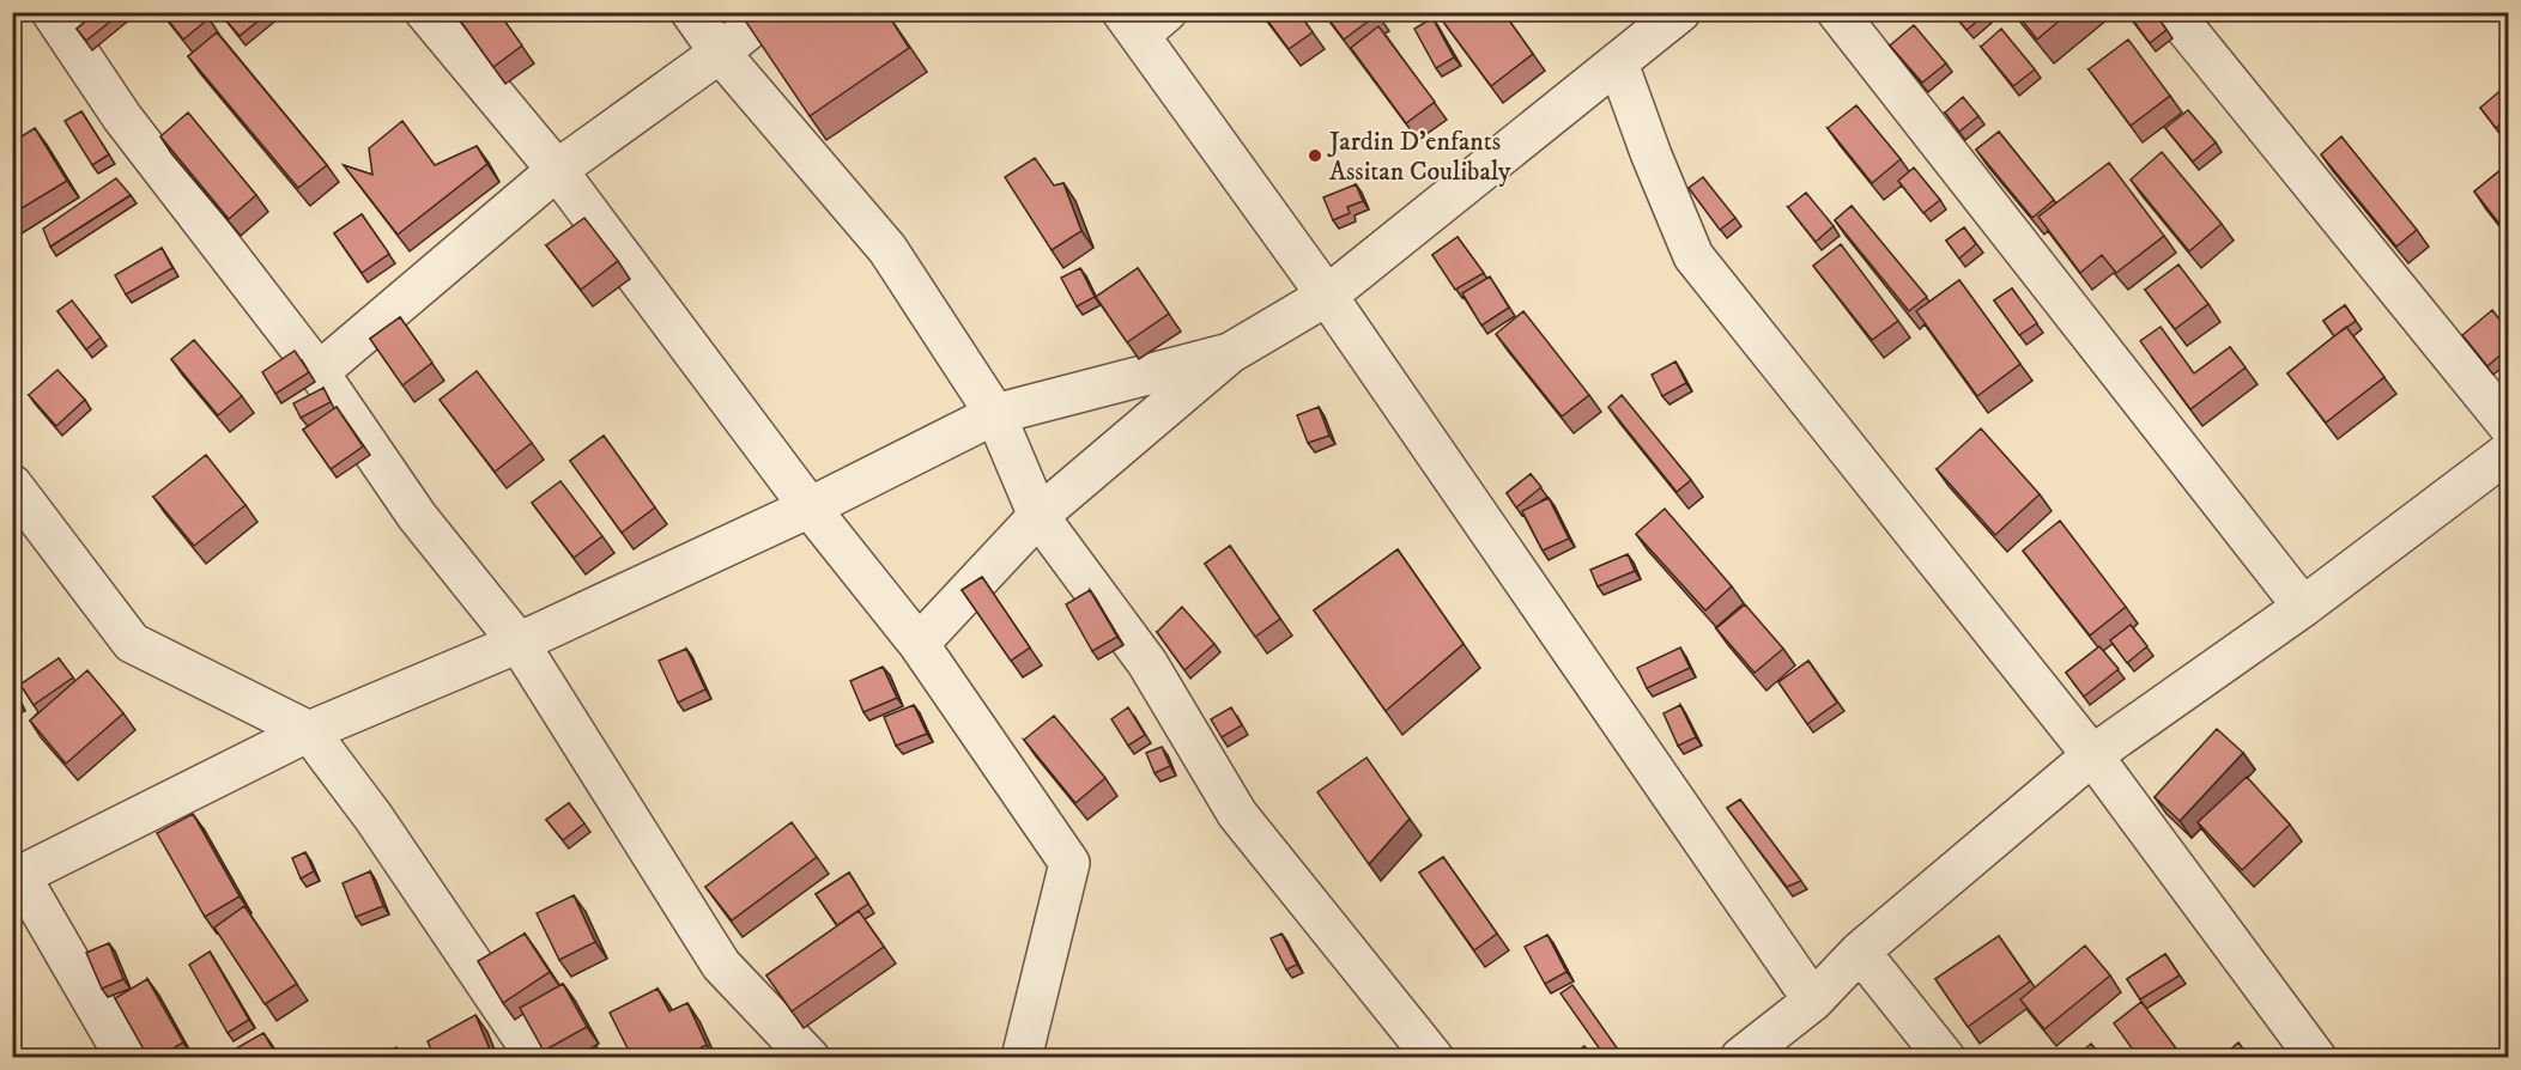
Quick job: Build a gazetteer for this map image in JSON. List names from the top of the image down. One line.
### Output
{"places":["Jardin D'enfants Assitan Coulibaly"]}
